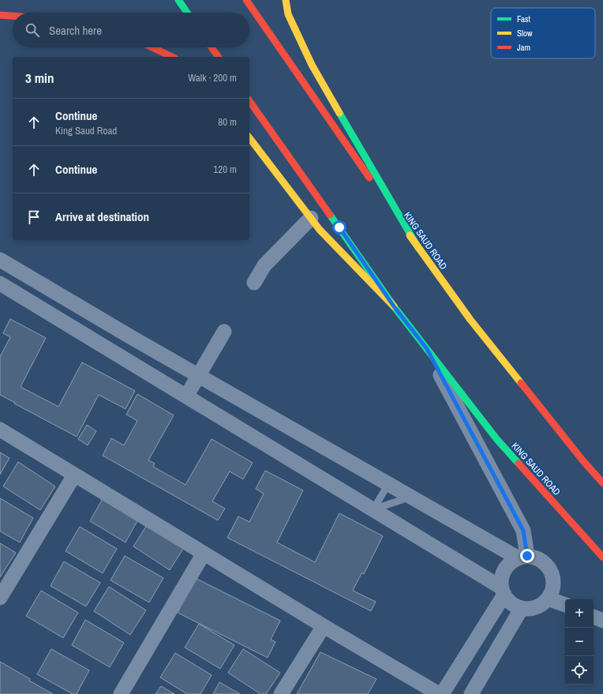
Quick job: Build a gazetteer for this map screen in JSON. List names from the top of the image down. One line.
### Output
{"streets":{"main road":["KING SAUD ROAD"]},"legend":["Fast","Slow","Jam"],"page":{"search":"Search here","heading":["3 min","Walk · 200 m"],"list":[["Continue","King Saud Road","80 m"],["Continue","120 m"],"Arrive at destination"],"map_buttons":["+","−"]}}
